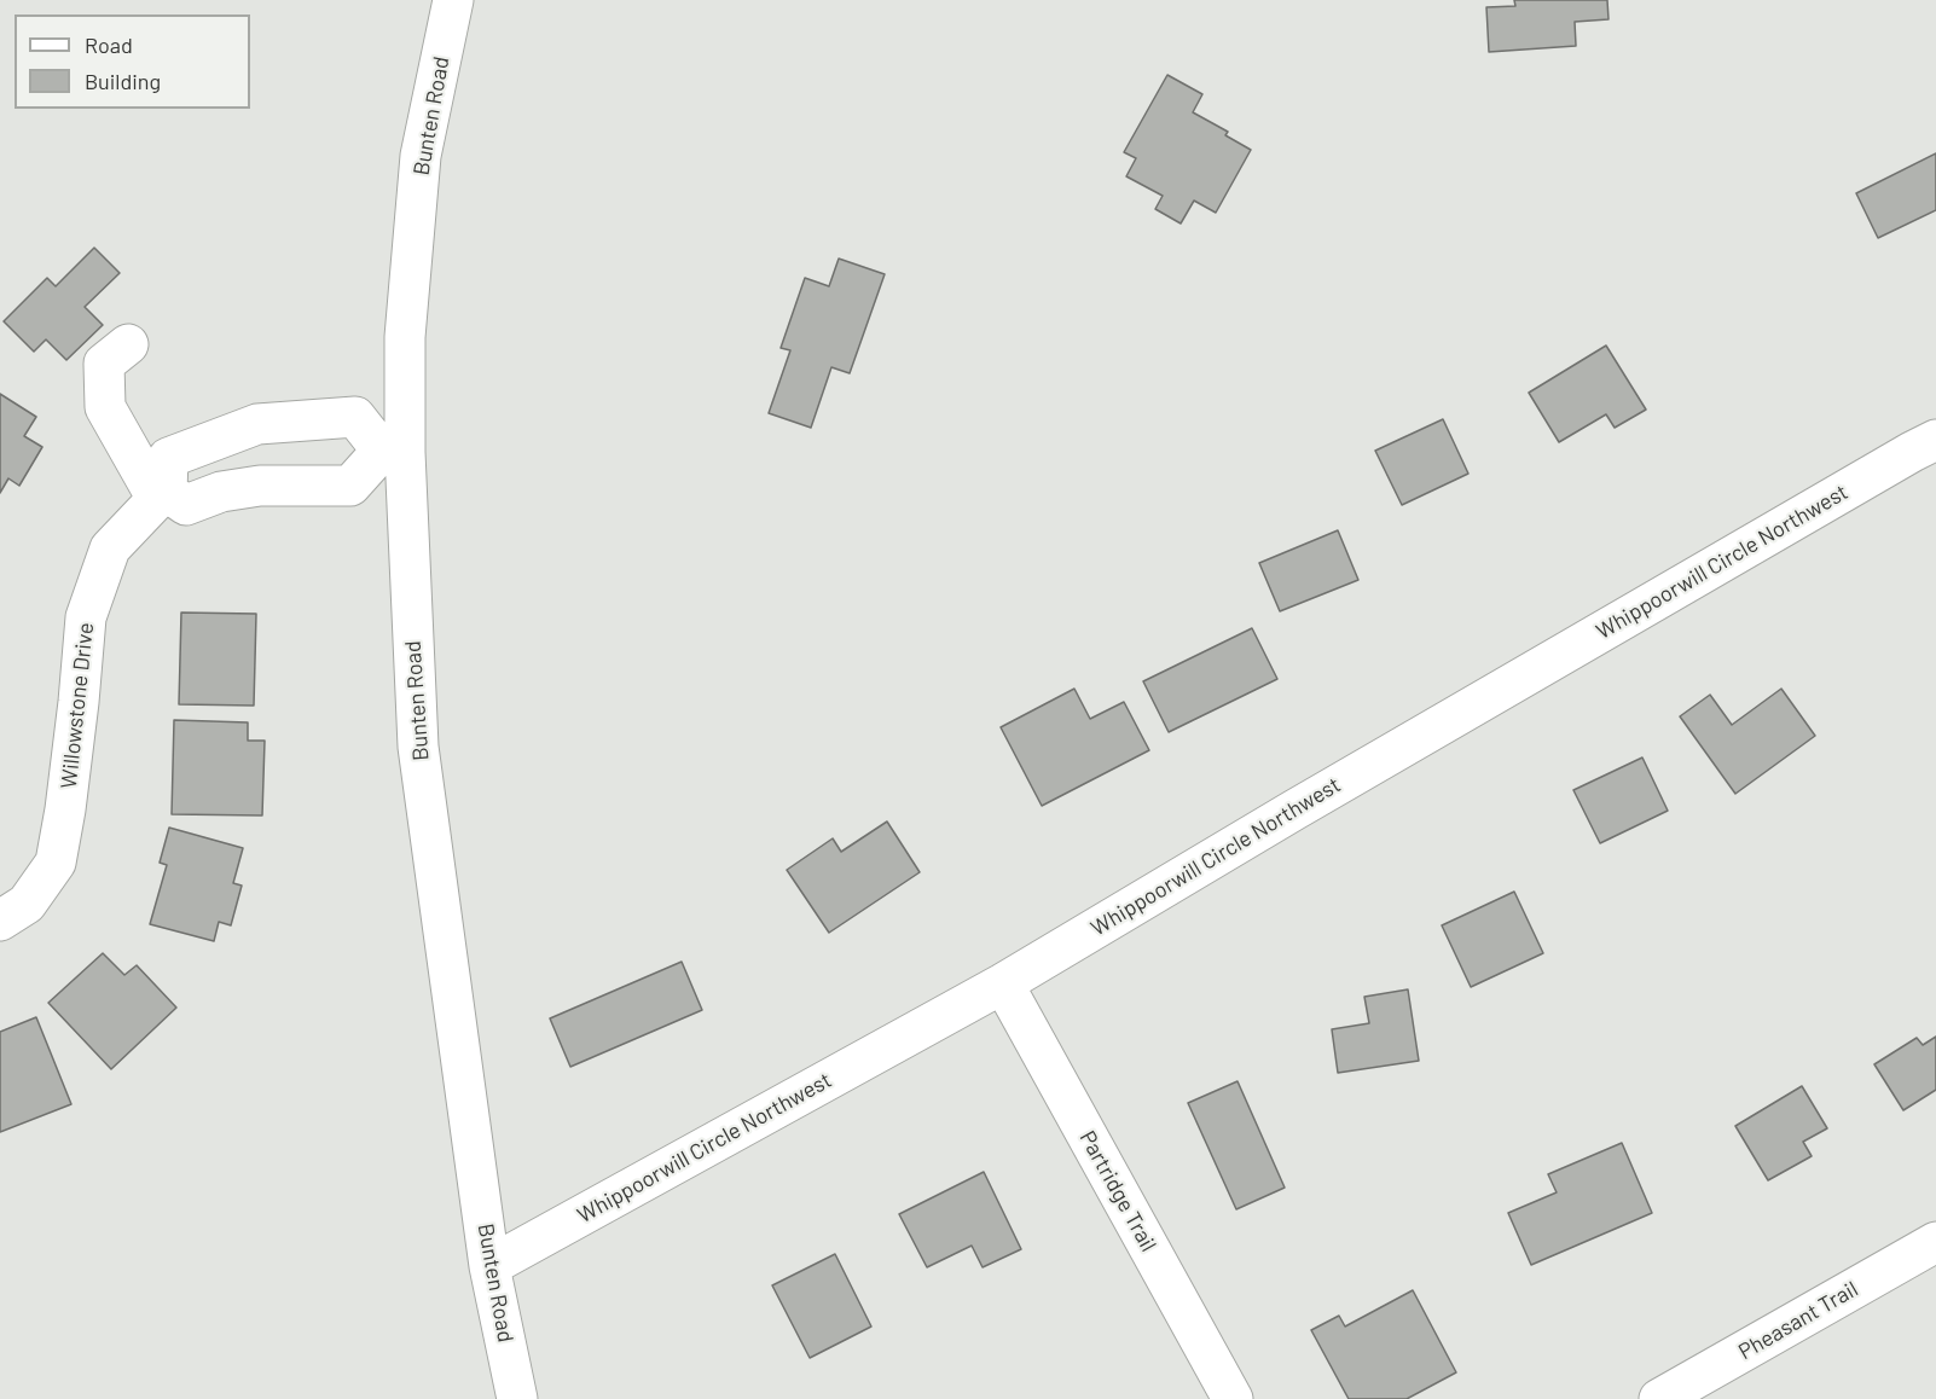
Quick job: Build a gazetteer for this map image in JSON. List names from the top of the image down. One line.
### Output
{"streets":{"street":["Bunten Road","Whippoorwill Circle Northwest","Willowstone Drive","Partridge Trail","Pheasant Trail"]},"crossings":[["Bunten Road","Whippoorwill Circle Northwest"],["Whippoorwill Circle Northwest","Partridge Trail"]],"legend":["Road","Building"]}
